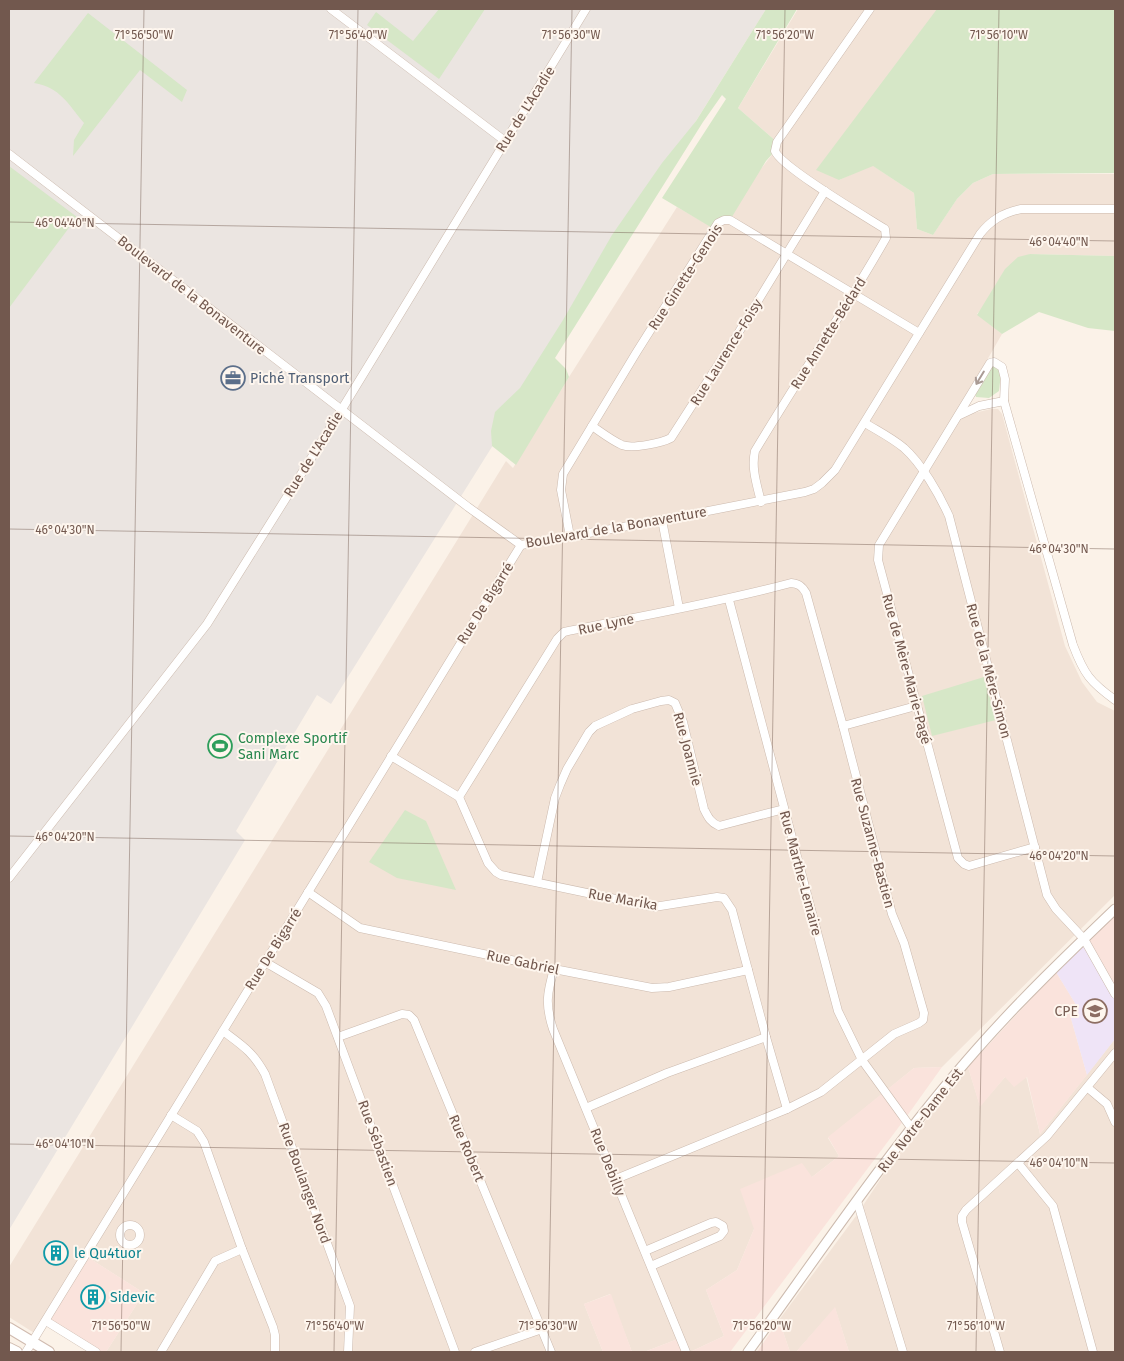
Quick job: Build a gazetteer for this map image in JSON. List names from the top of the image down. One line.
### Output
{"streets":{"street":["Rue de L'Acadie","Rue Ginette-Genois","Boulevard de la Bonaventure","Rue Annette-Bédard","Rue Laurence-Foisy","Rue De Bigarré","Rue Lyne","Rue de Mère-Marie-Pagé","Rue de la Mère-Simon","Rue Joannie","Rue Suzanne-Bastien","Rue Marthe-Lemaire","Rue Marika","Rue Gabriel","Rue Notre-Dame Est","Rue Sébastien","Rue Robert","Rue Debilly","Rue Boulanger Nord"]},"crossings":[["Rue de L'Acadie","Boulevard de la Bonaventure"],["Rue Ginette-Genois","Boulevard de la Bonaventure"],["Rue Ginette-Genois","Rue Annette-Bédard"],["Rue Ginette-Genois","Rue Laurence-Foisy"],["Boulevard de la Bonaventure","Rue Annette-Bédard"],["Boulevard de la Bonaventure","Rue De Bigarré"],["Boulevard de la Bonaventure","Rue de la Mère-Simon"],["Rue Annette-Bédard","Rue Laurence-Foisy"],["Rue De Bigarré","Rue Gabriel"],["Rue De Bigarré","Rue Sébastien"],["Rue De Bigarré","Rue Boulanger Nord"],["Rue Lyne","Rue Suzanne-Bastien"],["Rue Lyne","Rue Marthe-Lemaire"],["Rue Lyne","Rue Marika"],["Rue de Mère-Marie-Pagé","Rue de la Mère-Simon"],["Rue de la Mère-Simon","Rue Notre-Dame Est"],["Rue Joannie","Rue Marthe-Lemaire"],["Rue Joannie","Rue Marika"],["Rue Suzanne-Bastien","Rue Marthe-Lemaire"],["Rue Marthe-Lemaire","Rue Notre-Dame Est"],["Rue Marika","Rue Gabriel"],["Rue Gabriel","Rue Debilly"],["Rue Sébastien","Rue Robert"]],"places":{"office":["Piché Transport"],"sports":["Complexe Sportif Sani Marc"],"school or university":["CPE"],"building":["le Qu4tuor","Sidevic"]},"coordinates":["71°56'50\"W","71°56'40\"W","71°56'30\"W","71°56'20\"W","71°56'10\"W","46°04'40\"N","46°04'30\"N","46°04'20\"N","46°04'10\"N"]}
